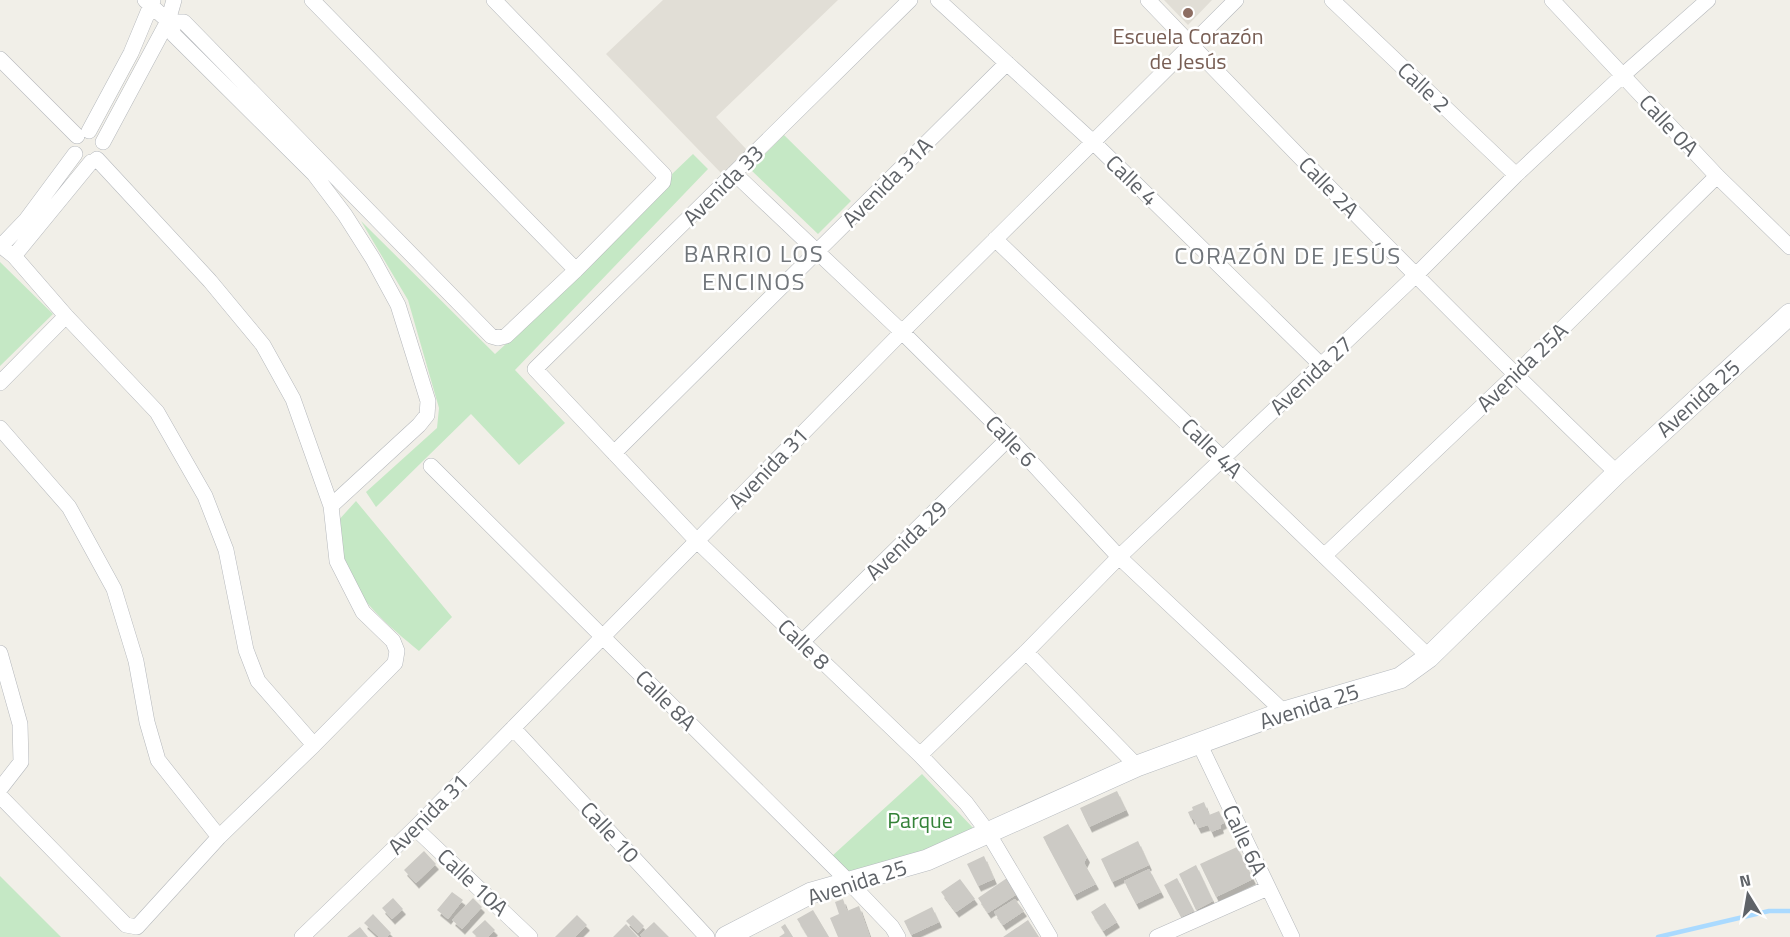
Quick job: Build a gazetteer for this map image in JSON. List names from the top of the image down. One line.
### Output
{"streets":{"street":["Calle 2","Calle 0A","Calle 4","Avenida 31A","Avenida 33","Calle 2A","Avenida 25A","Avenida 27","Avenida 25","Calle 6","Calle 4A","Avenida 31","Avenida 29","Calle 8","Calle 8A","Calle 10","Calle 6A","Calle 10A"]},"crossings":[["Calle 2","Avenida 27"],["Calle 0A","Avenida 25A"],["Calle 0A","Avenida 27"],["Calle 4","Avenida 31A"],["Calle 4","Avenida 27"],["Calle 4","Avenida 31"],["Avenida 31A","Calle 6"],["Avenida 31A","Calle 8"],["Avenida 33","Calle 6"],["Avenida 33","Calle 8"],["Calle 2A","Avenida 25A"],["Calle 2A","Avenida 27"],["Calle 2A","Avenida 25"],["Calle 2A","Avenida 31"],["Avenida 25A","Calle 4A"],["Avenida 27","Calle 6"],["Avenida 27","Calle 4A"],["Avenida 27","Calle 8"],["Avenida 25","Calle 6"],["Avenida 25","Calle 4A"],["Avenida 25","Calle 8"],["Avenida 25","Calle 8A"],["Avenida 25","Calle 6A"],["Calle 6","Avenida 31"],["Calle 6","Avenida 29"],["Calle 4A","Avenida 31"],["Avenida 31","Calle 8"],["Avenida 31","Calle 8A"],["Avenida 31","Calle 10"],["Avenida 31","Calle 10A"],["Avenida 29","Calle 8"]],"districts":["BARRIO LOS ENCINOS","CORAZÓN DE JESÚS"],"parks":["Parque"],"places":["Escuela Corazón de Jesús"],"north":"top"}
